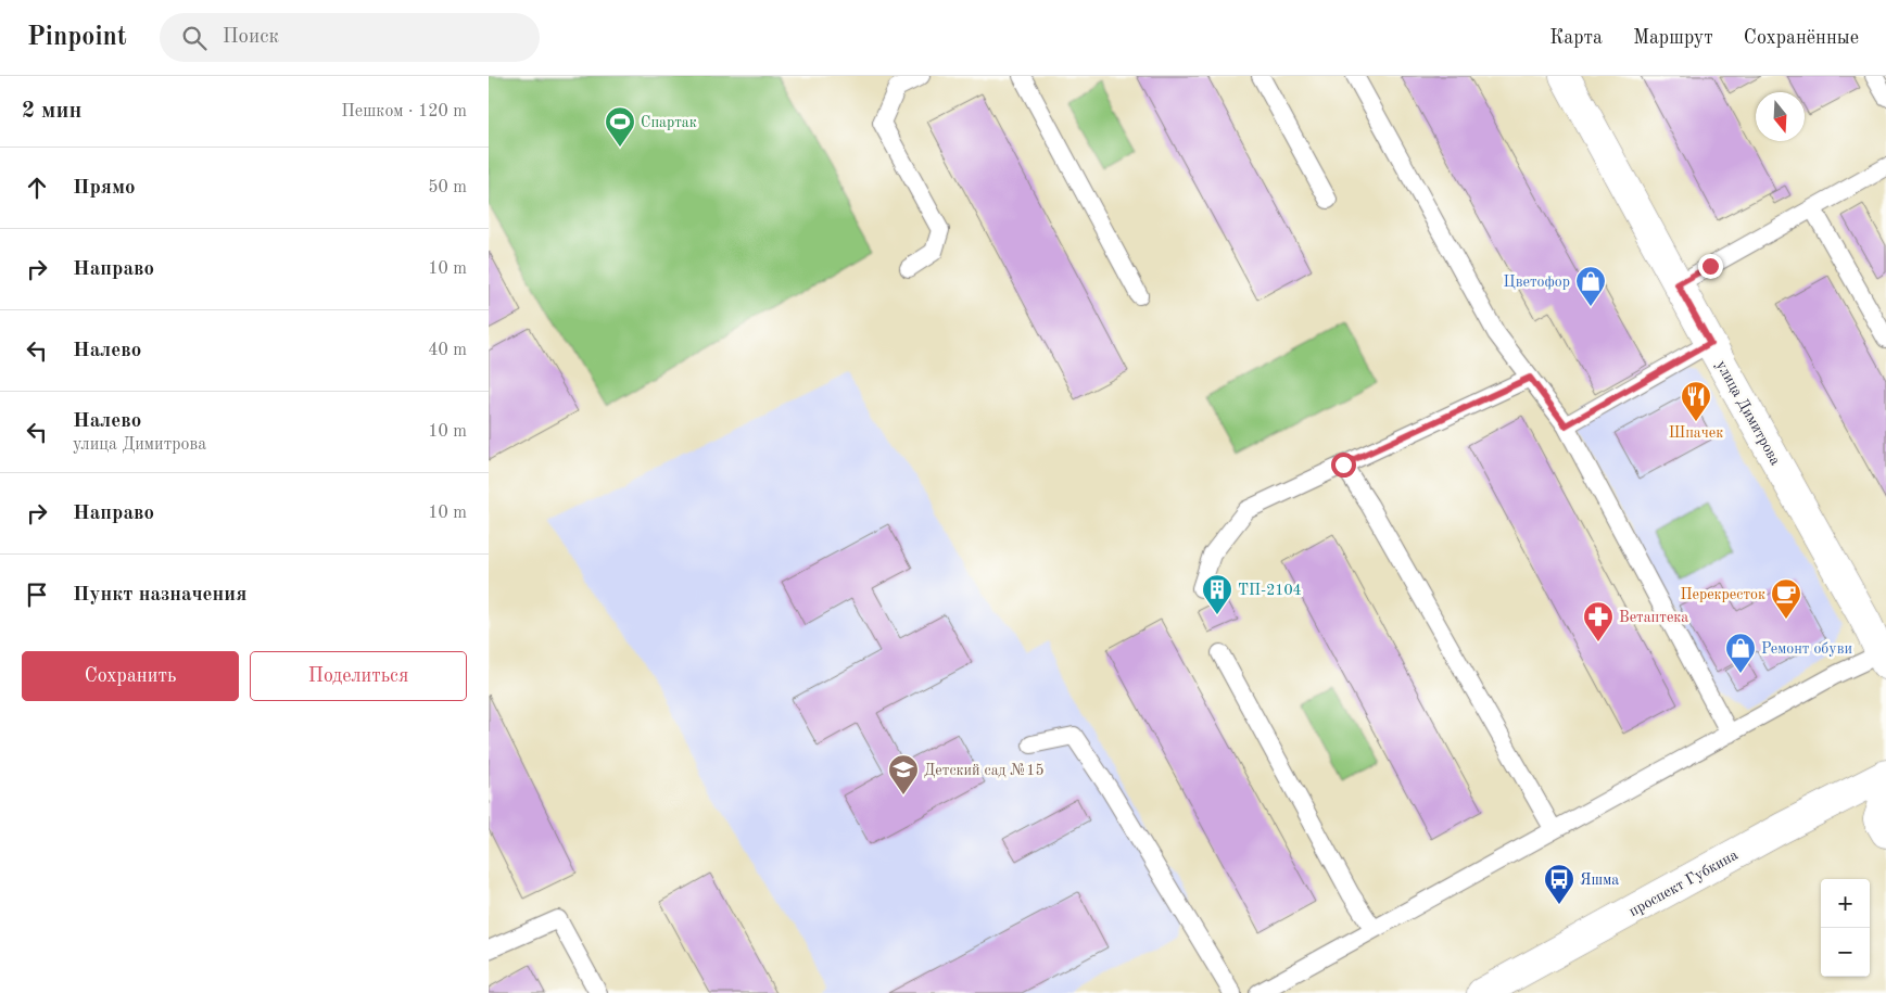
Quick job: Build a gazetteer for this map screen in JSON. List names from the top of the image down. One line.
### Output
{"streets":{"main road":["улица Димитрова","проспект Губкина"]},"places":{"sports":["Спартак"],"shop":["Цветофор","Ремонт обуви"],"restaurant":["Шпачек"],"building":["ТП-2104"],"cafe":["Перекресток"],"pharmacy":["Ветаптека"],"school or university":["Детский сад №15"],"bus stop":["Яшма"]},"north":"bottom","page":{"header":"Pinpoint","search":"Поиск","nav":["Карта","Маршрут","Сохранённые"],"heading":["2 мин","Пешком · 120 m"],"list":[["Прямо","50 m"],["Направо","10 m"],["Налево","40 m"],["Налево","улица Димитрова","10 m"],["Направо","10 m"],"Пункт назначения"],"buttons":["Сохранить","Поделиться"],"map_buttons":["+","−"]}}
